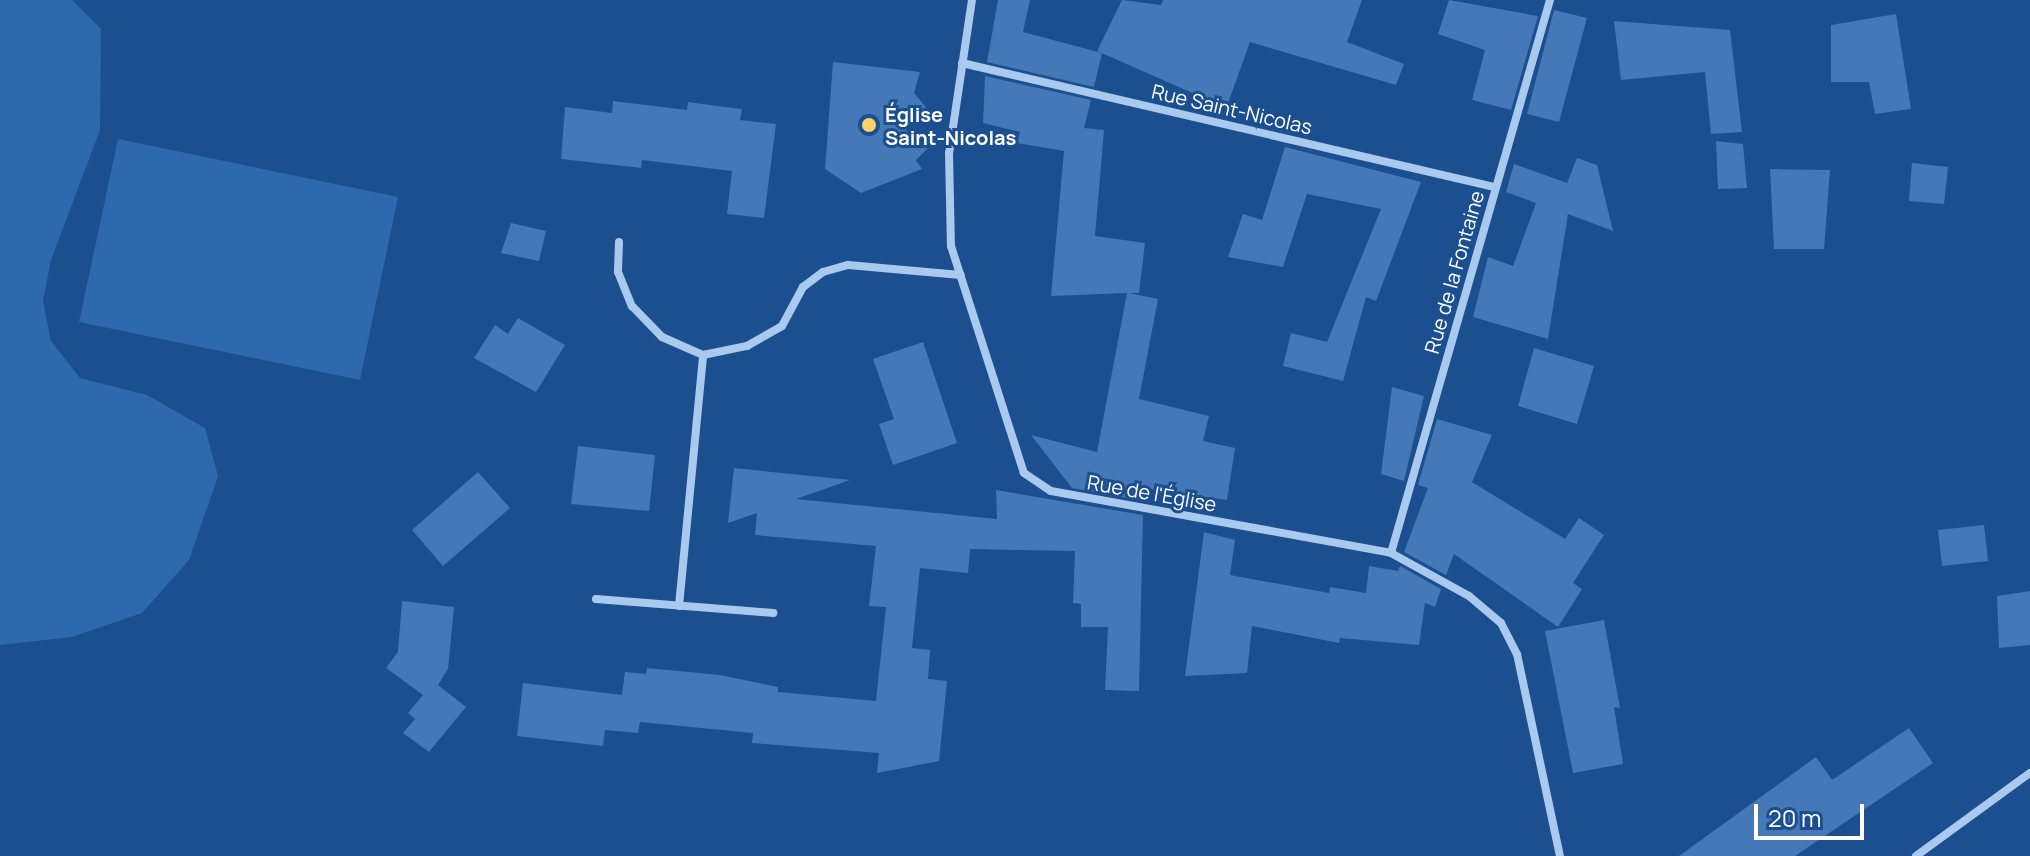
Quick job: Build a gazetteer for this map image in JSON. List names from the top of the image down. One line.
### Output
{"streets":{"street":["Rue Saint-Nicolas","Rue de la Fontaine","Rue de l'Église"]},"crossings":[["Rue Saint-Nicolas","Rue de la Fontaine"],["Rue Saint-Nicolas","Rue de l'Église"],["Rue de la Fontaine","Rue de l'Église"]],"places":["Église Saint-Nicolas"],"scale_bar":"20 m"}
